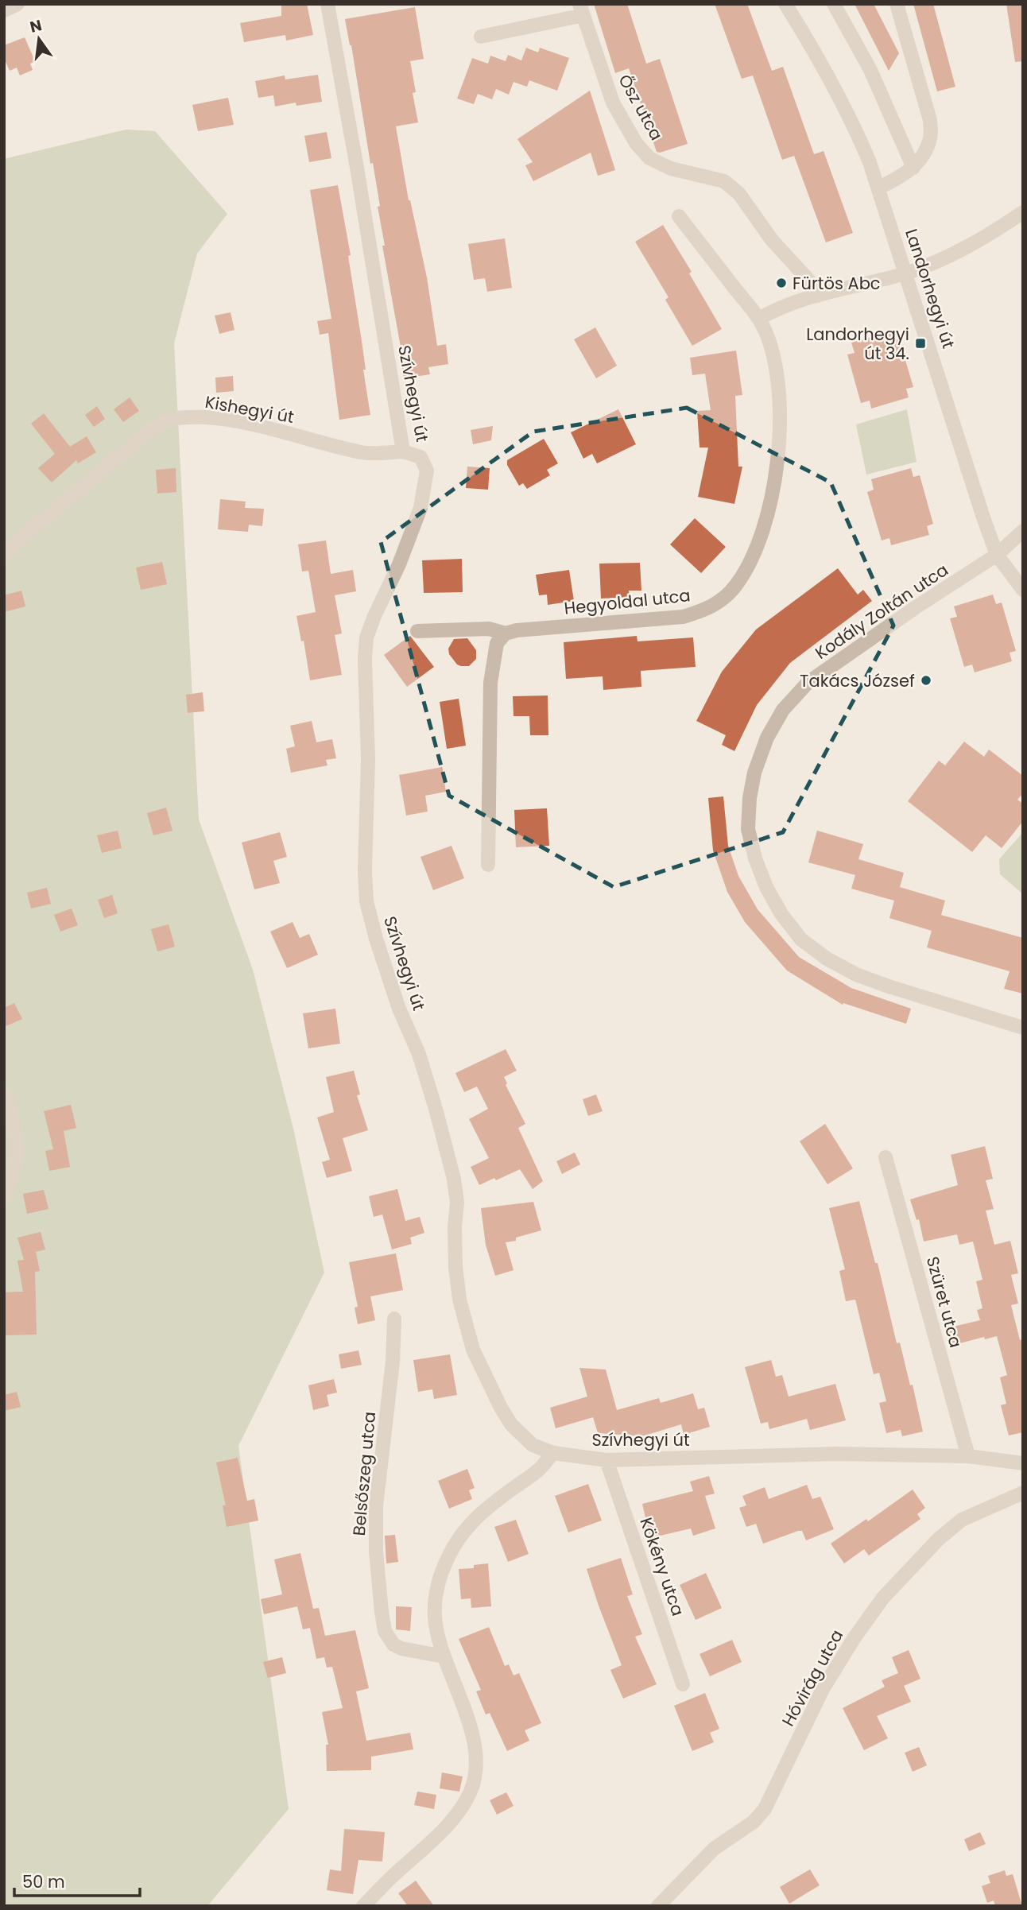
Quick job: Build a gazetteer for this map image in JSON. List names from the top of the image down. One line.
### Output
{"streets":{"street":["Ősz utca","Landorhegyi út","Szívhegyi út","Kishegyi út","Hegyoldal utca","Kodály Zoltán utca","Szüret utca","Belsőszeg utca","Kökény utca","Hóvirág utca"]},"crossings":[["Landorhegyi út","Kodály Zoltán utca"],["Szívhegyi út","Kishegyi út"],["Szívhegyi út","Szüret utca"],["Szívhegyi út","Kökény utca"]],"places":{"other":["Fürtös Abc","Takács József"],"transit":["Landorhegyi út 34."]},"scale_bar":"50 m","north":"top"}
